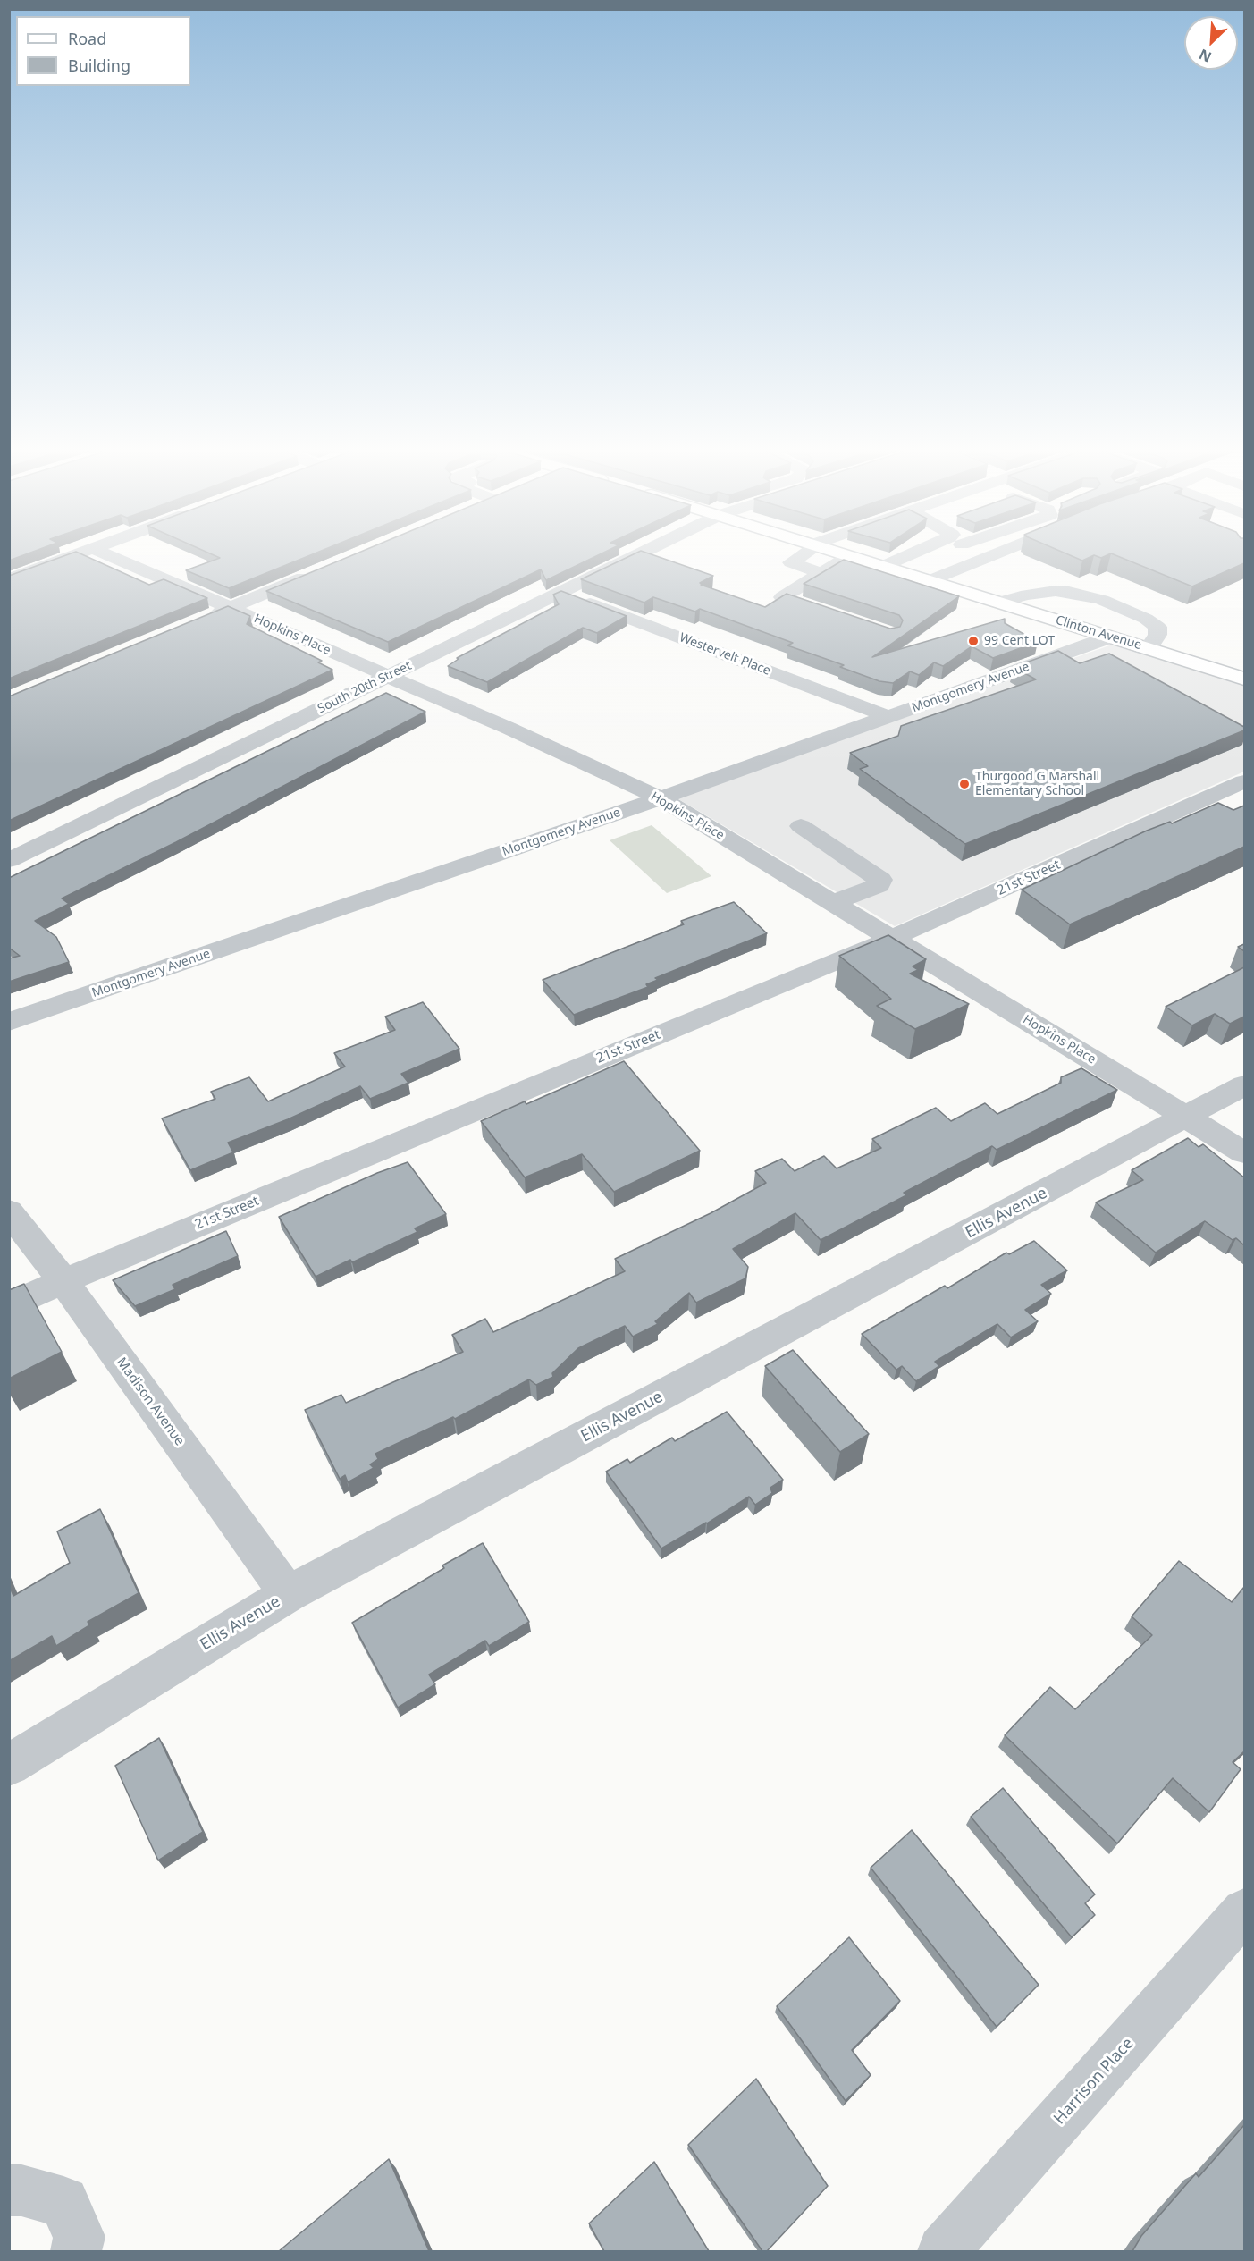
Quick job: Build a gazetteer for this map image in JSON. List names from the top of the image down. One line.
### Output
{"streets":{"main road":["Clinton Avenue"],"street":["Hopkins Place","Westervelt Place","South 20th Street","Montgomery Avenue","21st Street","Ellis Avenue","Madison Avenue","Harrison Place"]},"crossings":[["Clinton Avenue","Montgomery Avenue"],["Hopkins Place","South 20th Street"],["Hopkins Place","Montgomery Avenue"],["Hopkins Place","21st Street"],["Hopkins Place","Ellis Avenue"],["Westervelt Place","South 20th Street"],["Westervelt Place","Montgomery Avenue"],["21st Street","Madison Avenue"],["Ellis Avenue","Madison Avenue"]],"places":["99 Cent LOT","Thurgood G Marshall Elementary School"],"legend":["Road","Building"],"north":"bottom left"}
